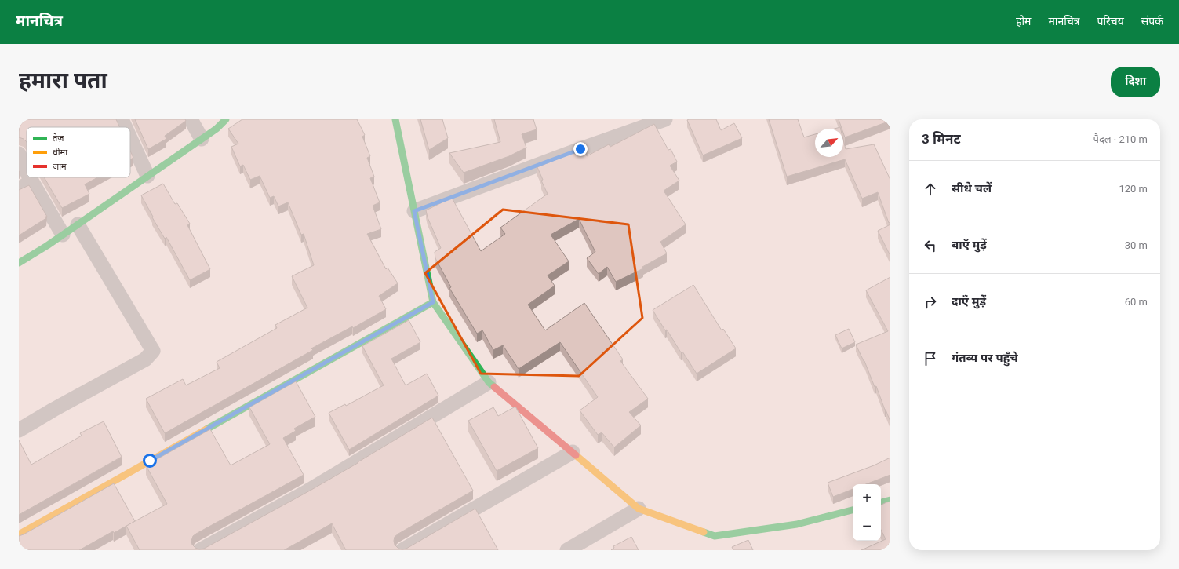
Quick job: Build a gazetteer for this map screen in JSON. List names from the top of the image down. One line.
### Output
{"legend":["तेज़","धीमा","जाम"],"north":"top right","page":{"header":"मानचित्र","nav":["होम","मानचित्र","परिचय","संपर्क"],"buttons":"दिशा","title":"हमारा पता","heading":["3 मिनट","पैदल · 210 m"],"list":[["सीधे चलें","120 m"],["बाएँ मुड़ें","30 m"],["दाएँ मुड़ें","60 m"],"गंतव्य पर पहुँचे"],"map_buttons":["+","−"]}}
